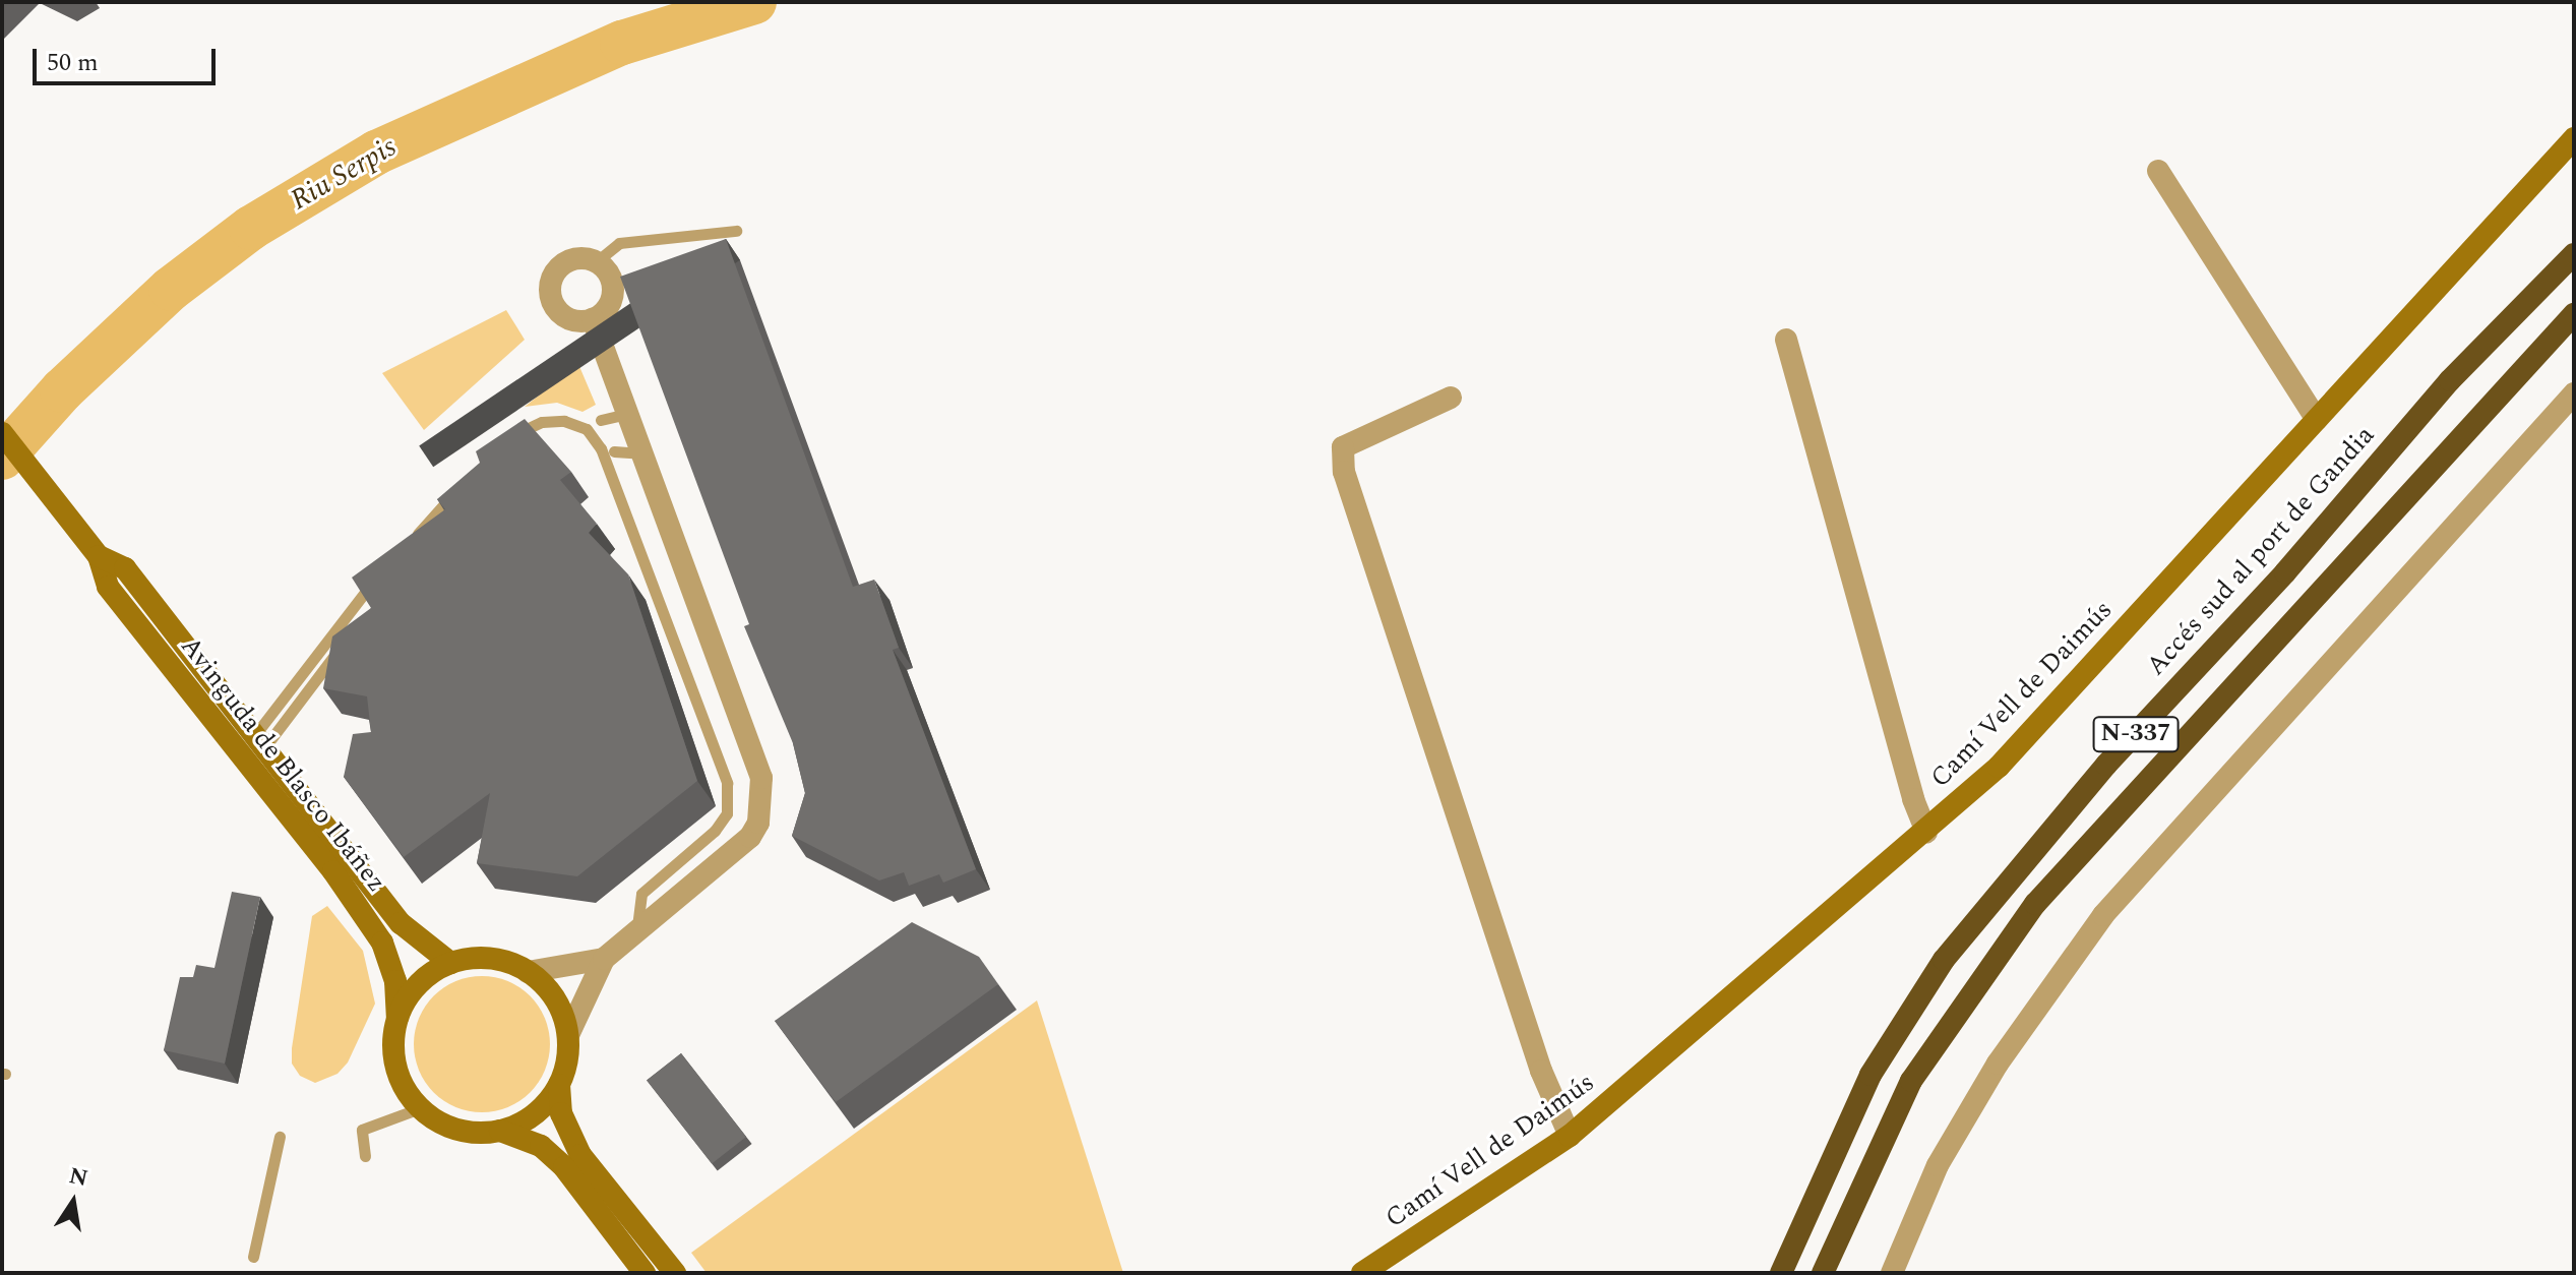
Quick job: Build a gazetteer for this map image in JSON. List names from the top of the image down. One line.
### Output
{"streets":{"highway":["Accés sud al port de Gandia","N-337"],"main road":["Camí Vell de Daimús","Avinguda de Blasco Ibáñez"]},"water":["Riu Serpis"],"scale_bar":"50 m","north":"top"}
